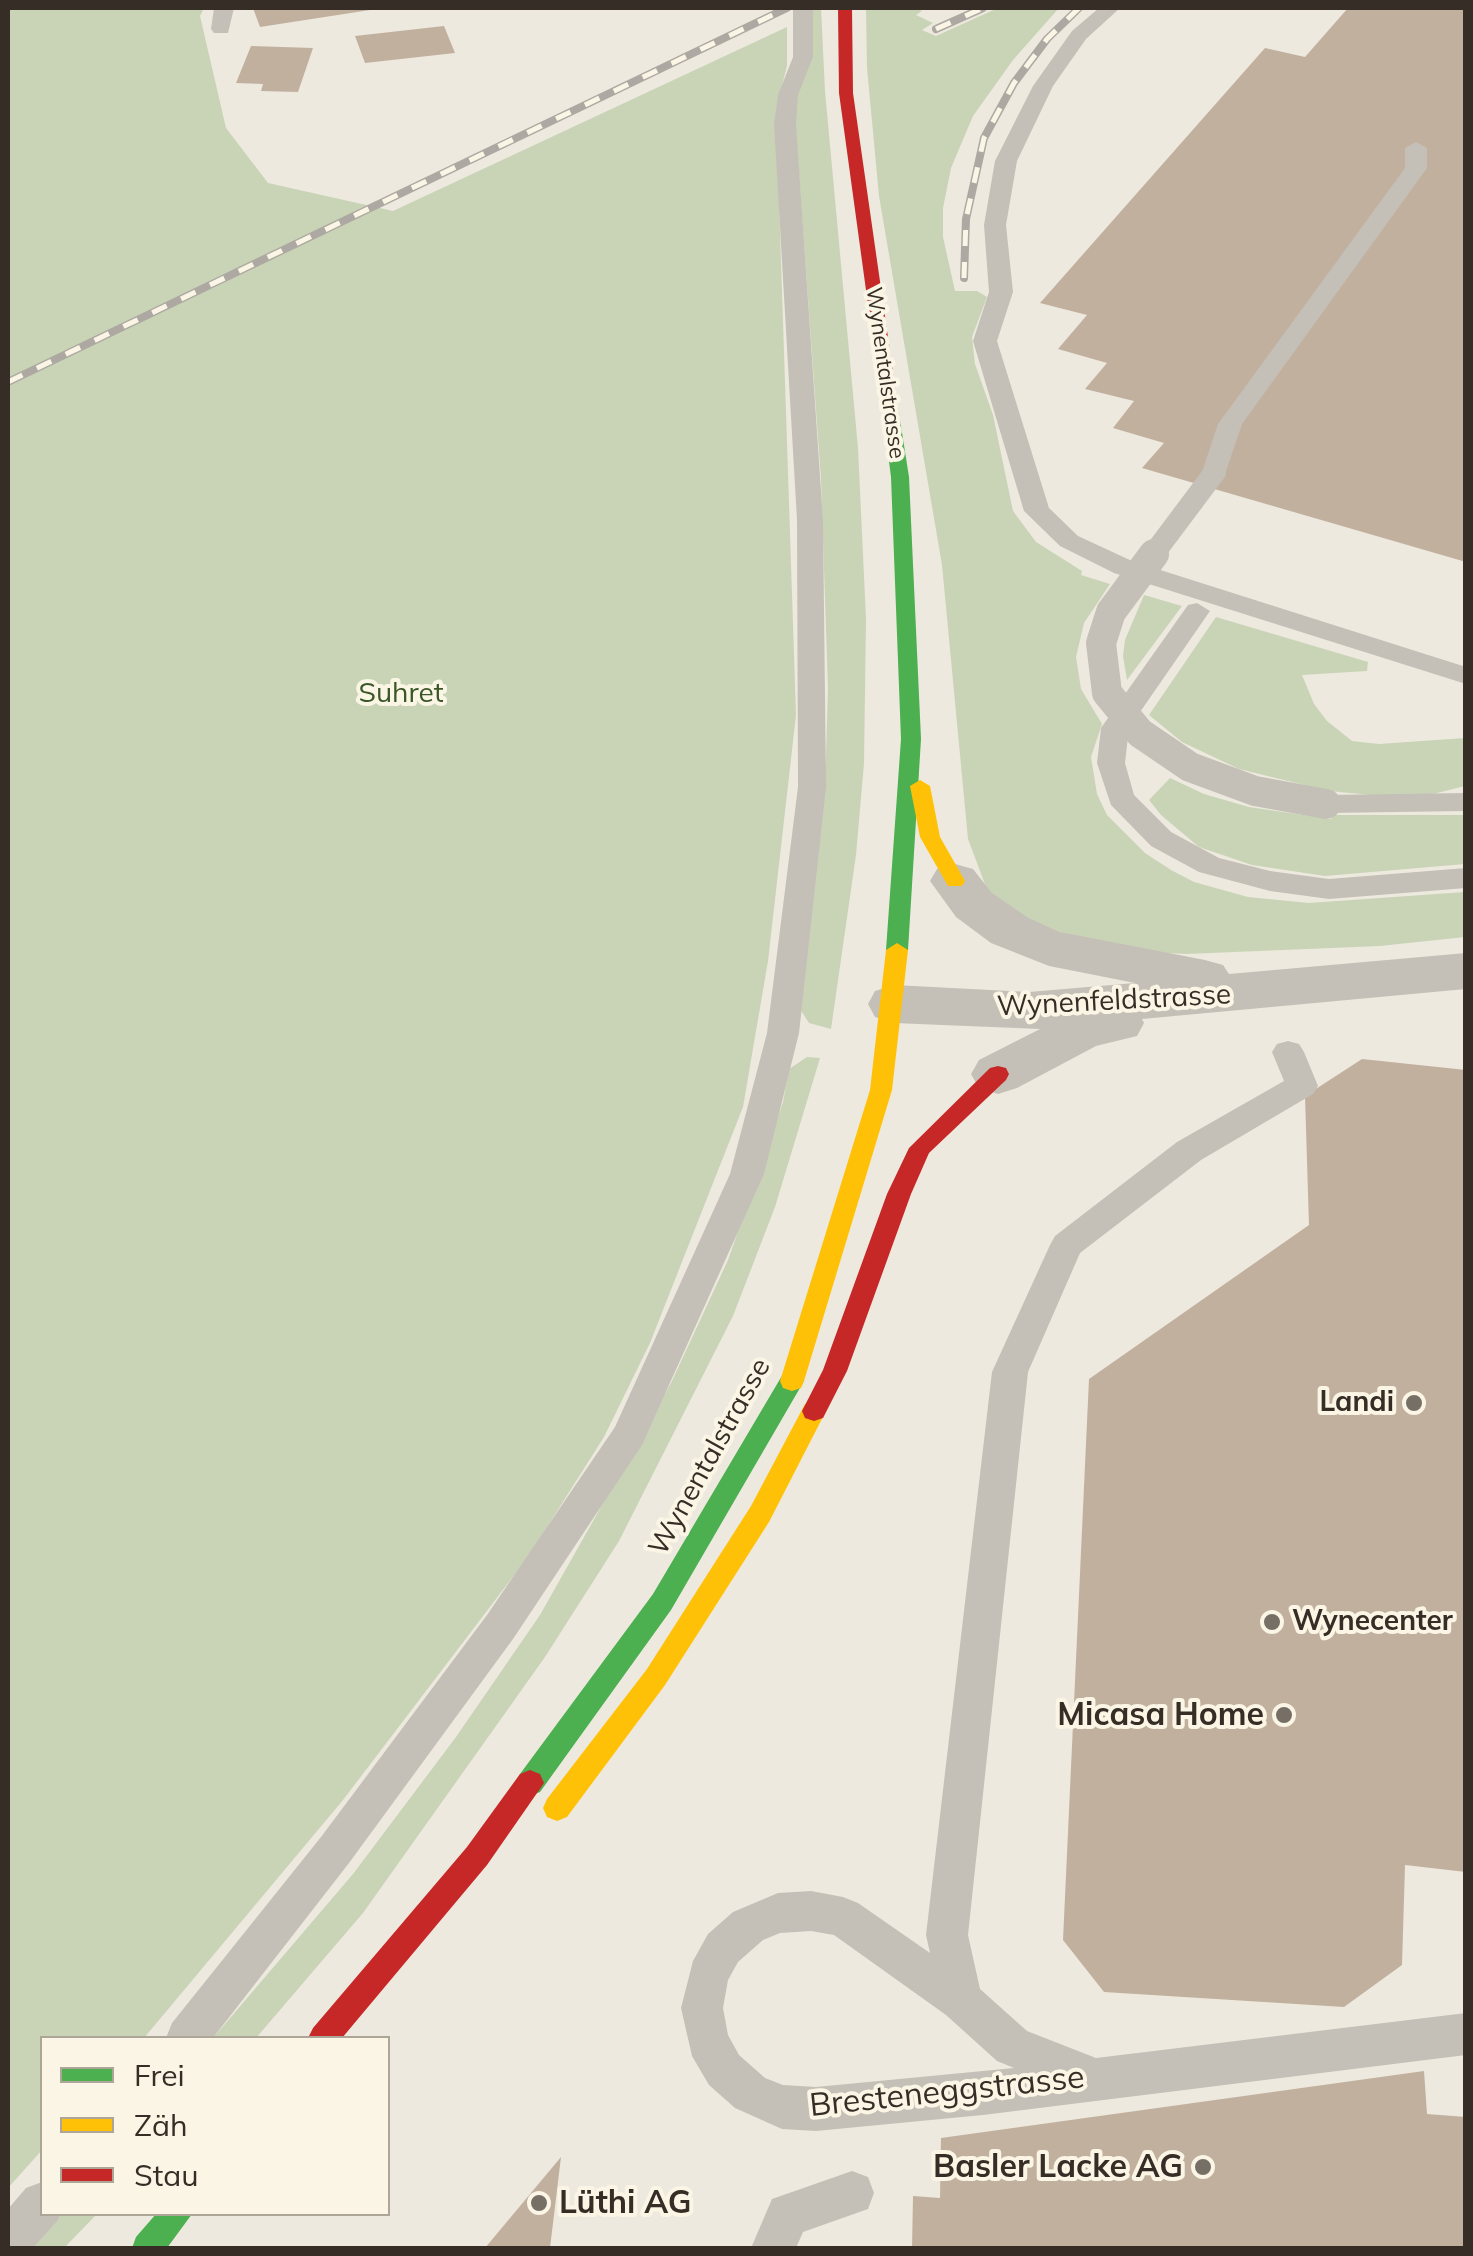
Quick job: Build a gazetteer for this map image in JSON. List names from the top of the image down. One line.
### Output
{"streets":{"main road":["Wynentalstrasse"],"street":["Wynenfeldstrasse"],"lane":["Bresteneggstrasse"]},"crossings":[["Wynentalstrasse","Wynenfeldstrasse"]],"parks":["Suhret"],"places":["Landi","Wynecenter","Micasa Home","Basler Lacke AG","Lüthi AG"],"legend":["Frei","Zäh","Stau"]}
